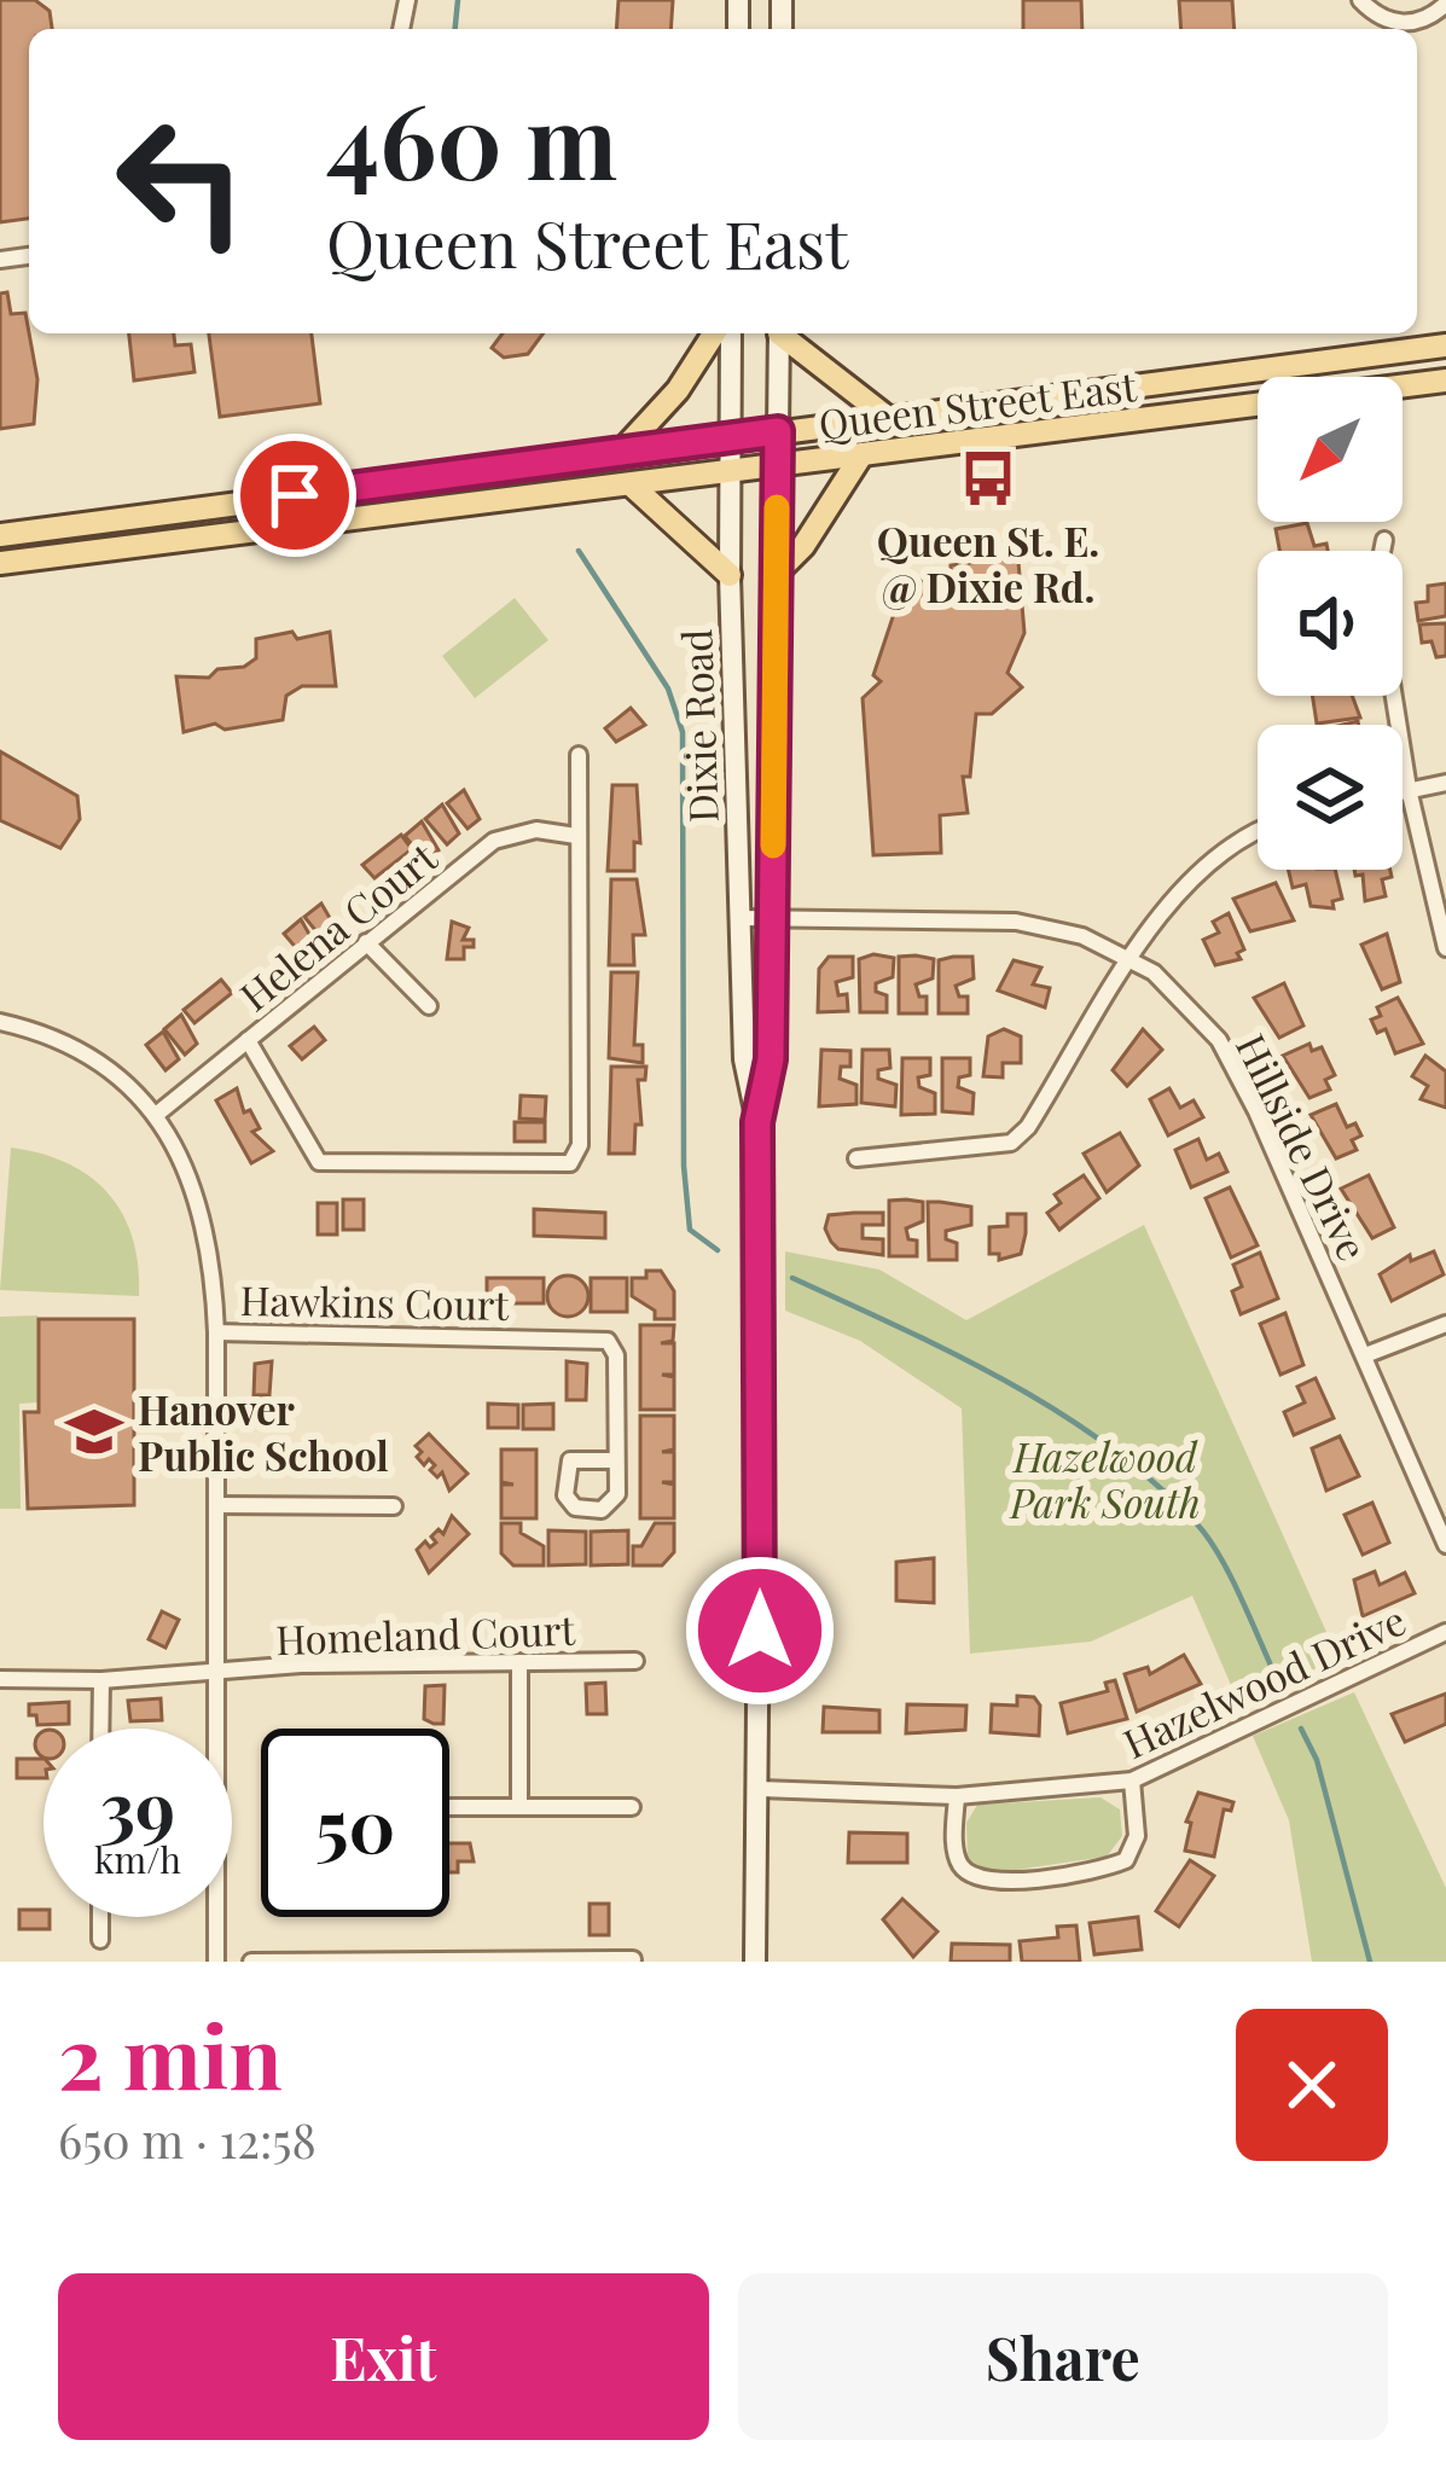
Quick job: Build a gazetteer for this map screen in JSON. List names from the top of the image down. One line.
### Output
{"streets":{"main road":["Queen Street East","Dixie Road"],"street":["Helena Court","Hillside Drive","Hawkins Court","Homeland Court","Hazelwood Drive"]},"crossings":[["Queen Street East","Dixie Road"],["Dixie Road","Hillside Drive"],["Dixie Road","Hazelwood Drive"]],"parks":["Hazelwood Park South"],"places":{"bus stop":["Queen St. E. @ Dixie Rd."],"school or university":["Hanover Public School"]},"north":"bottom left","page":{"turn":["460 m","Queen Street East"],"speed":"39 km/h","limit":"50","heading":["2 min","650 m · 12:58"],"buttons":["Exit","Share"]}}
